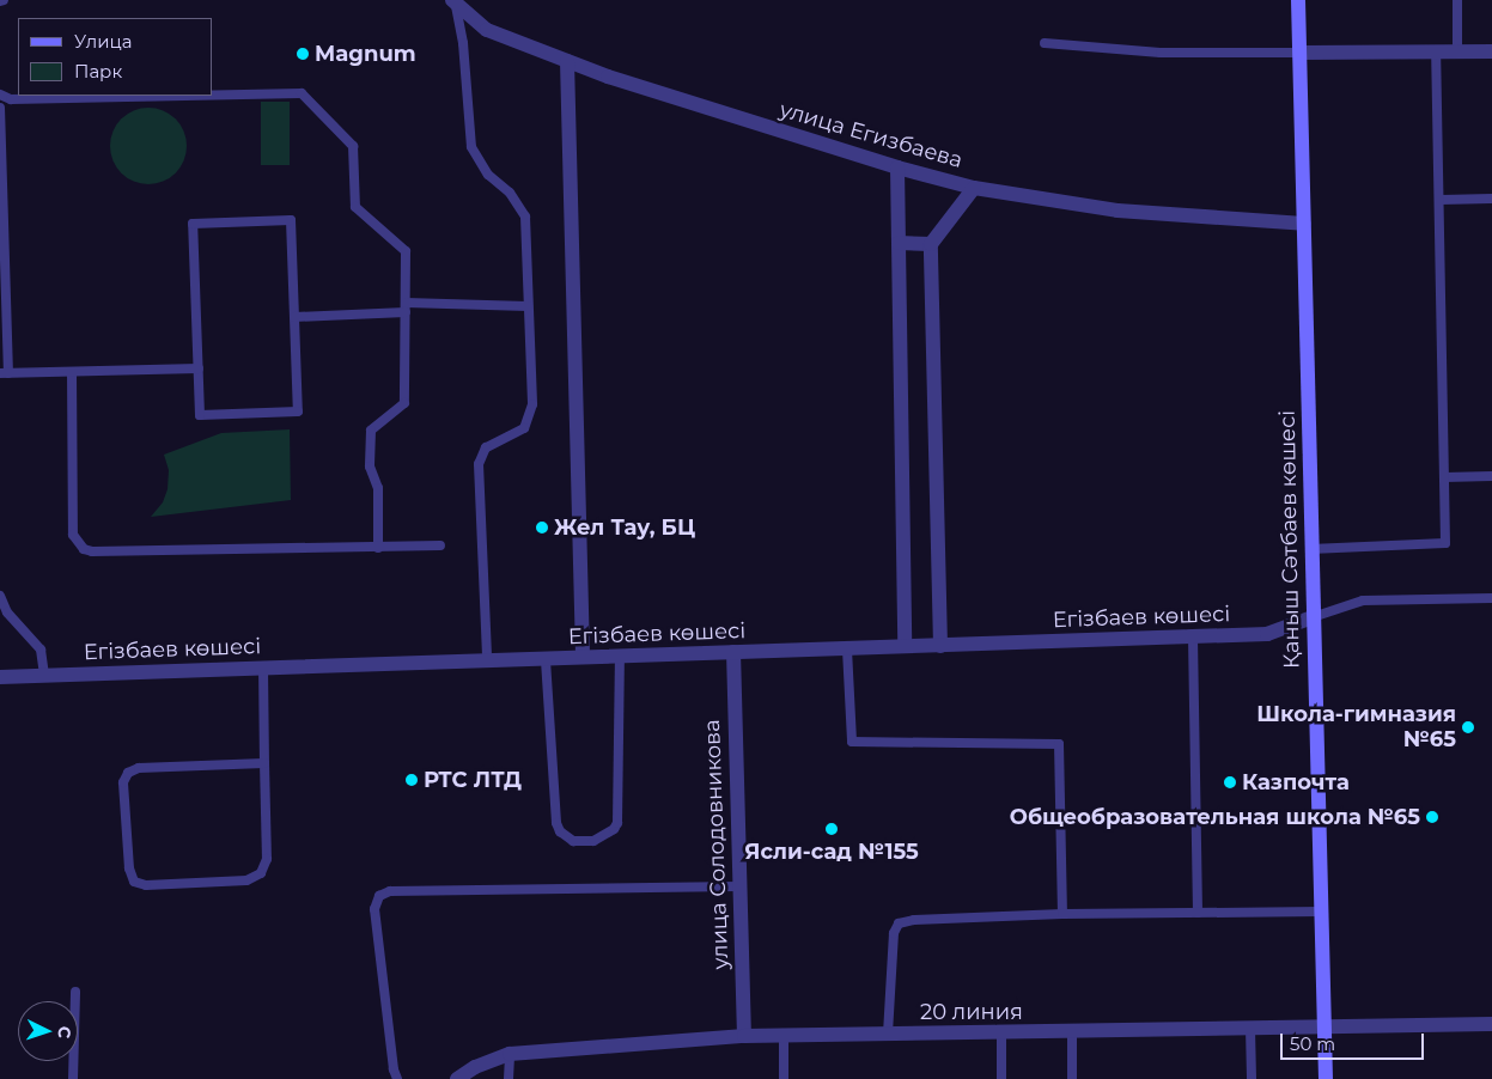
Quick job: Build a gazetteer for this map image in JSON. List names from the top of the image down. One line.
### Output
{"streets":{"main road":["Қаныш Сәтбаев көшесі"],"street":["улица Егизбаева","Егізбаев көшесі","улица Солодовникова","20 линия"]},"crossings":[["улица Егизбаева","Қаныш Сәтбаев көшесі"],["Қаныш Сәтбаев көшесі","Егізбаев көшесі"],["Қаныш Сәтбаев көшесі","20 линия"],["Егізбаев көшесі","улица Солодовникова"],["улица Солодовникова","20 линия"]],"places":["Magnum","Жел Тау, БЦ","Школа-гимназия №65","РТС ЛТД","Казпочта","Общеобразовательная школа №65","Ясли-сад №155"],"legend":["Улица","Парк"],"scale_bar":"50 m","north":"right"}
